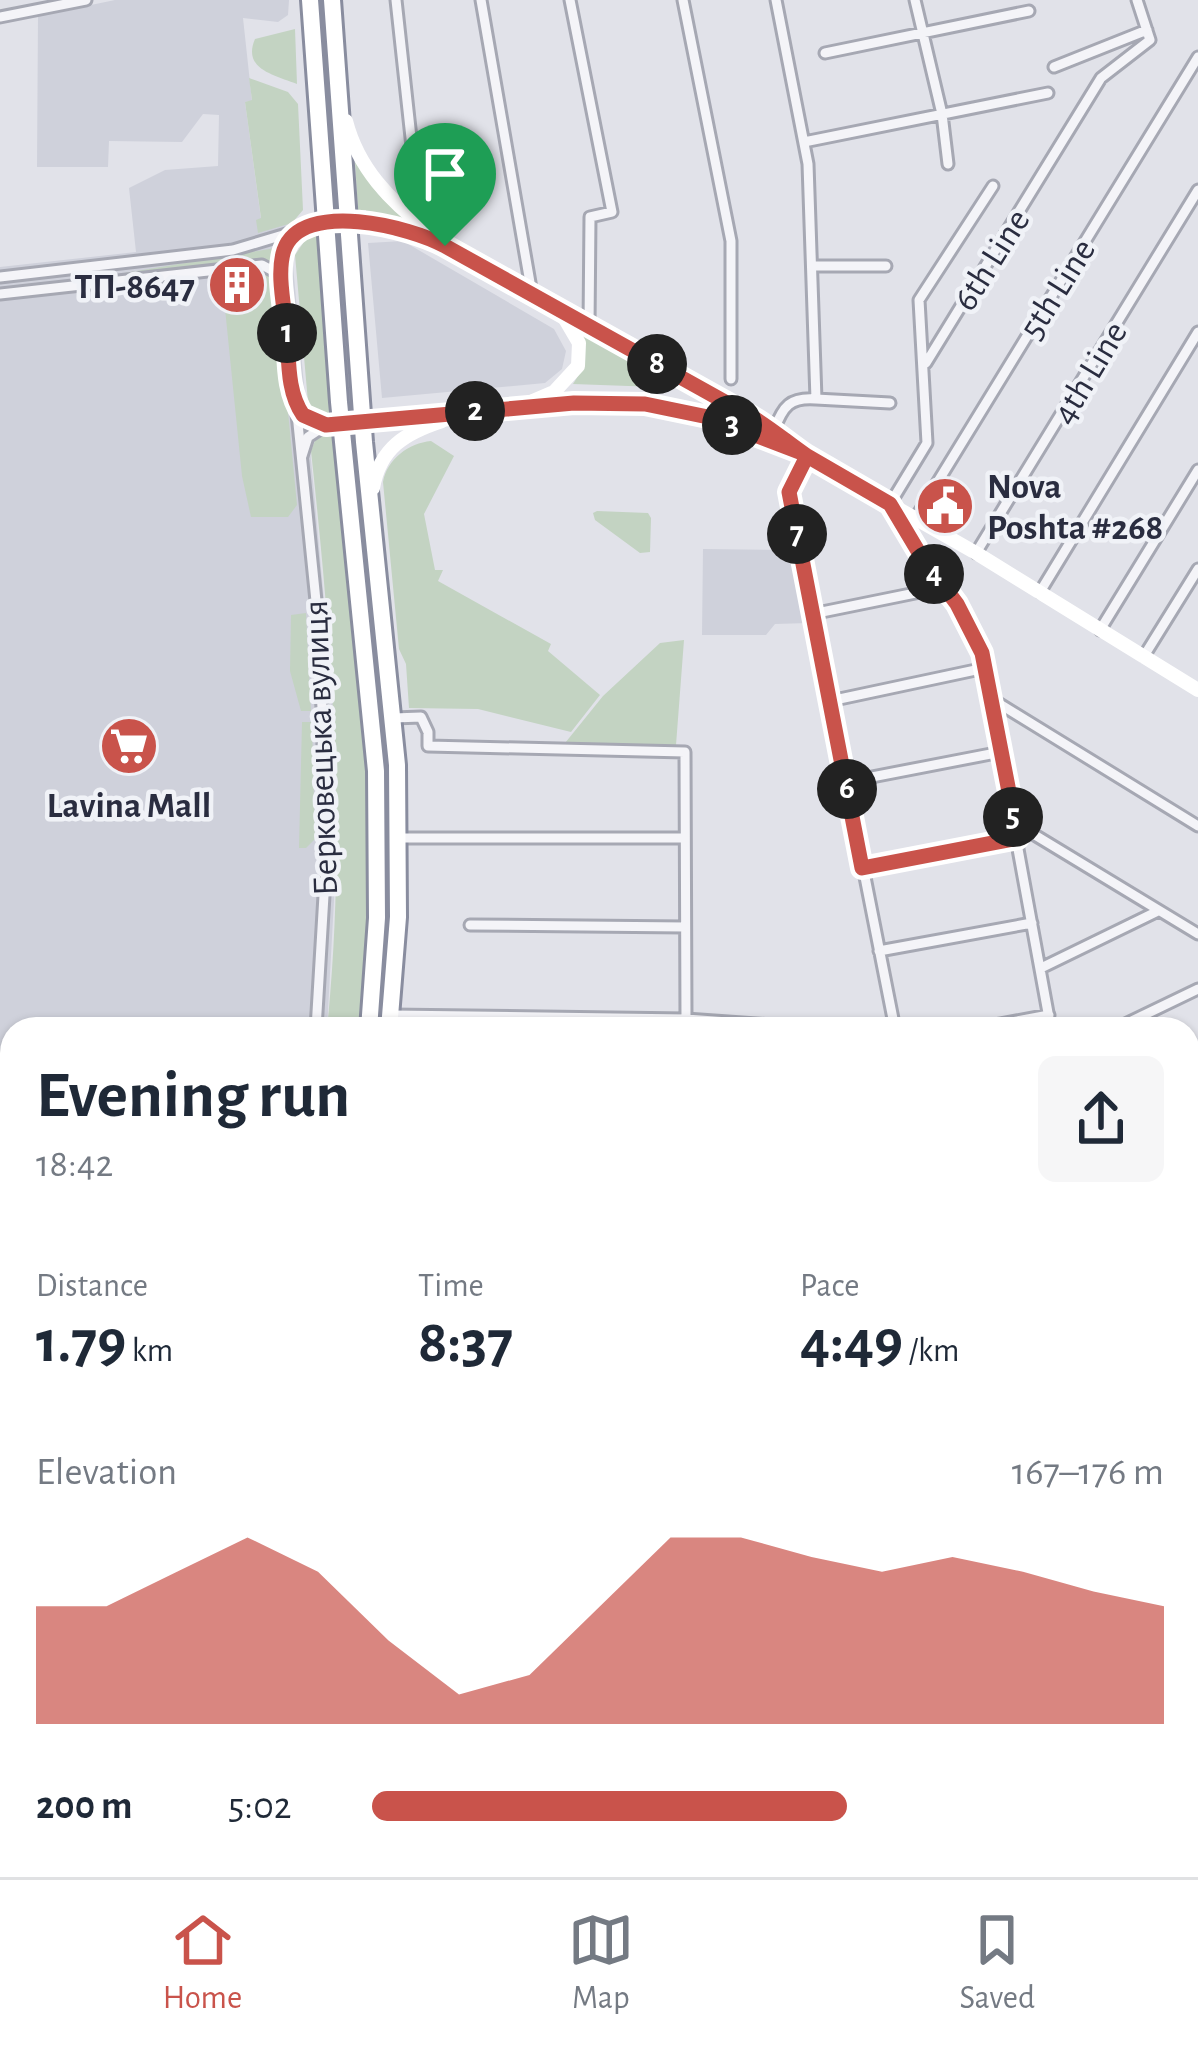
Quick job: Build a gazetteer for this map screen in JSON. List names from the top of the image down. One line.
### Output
{"streets":{"street":["6th Line","5th Line","4th Line","Берковецька вулиця"]},"places":{"building":["ТП-8647"],"public building":["Nova Poshta #268"],"supermarket":["Lavina Mall"]},"page":{"pins":["1","8","2","3","7","4","6","5"],"heading":["Evening run","18:42"],"stats":[["Distance","1.79 km"],["Time","8:37"],["Pace","4:49 /km"]],"chart":["Elevation","167–176 m"],"list":[{"name":"200 m","note":"5:02"}],"tabs":["Home","Map","Saved"]}}
